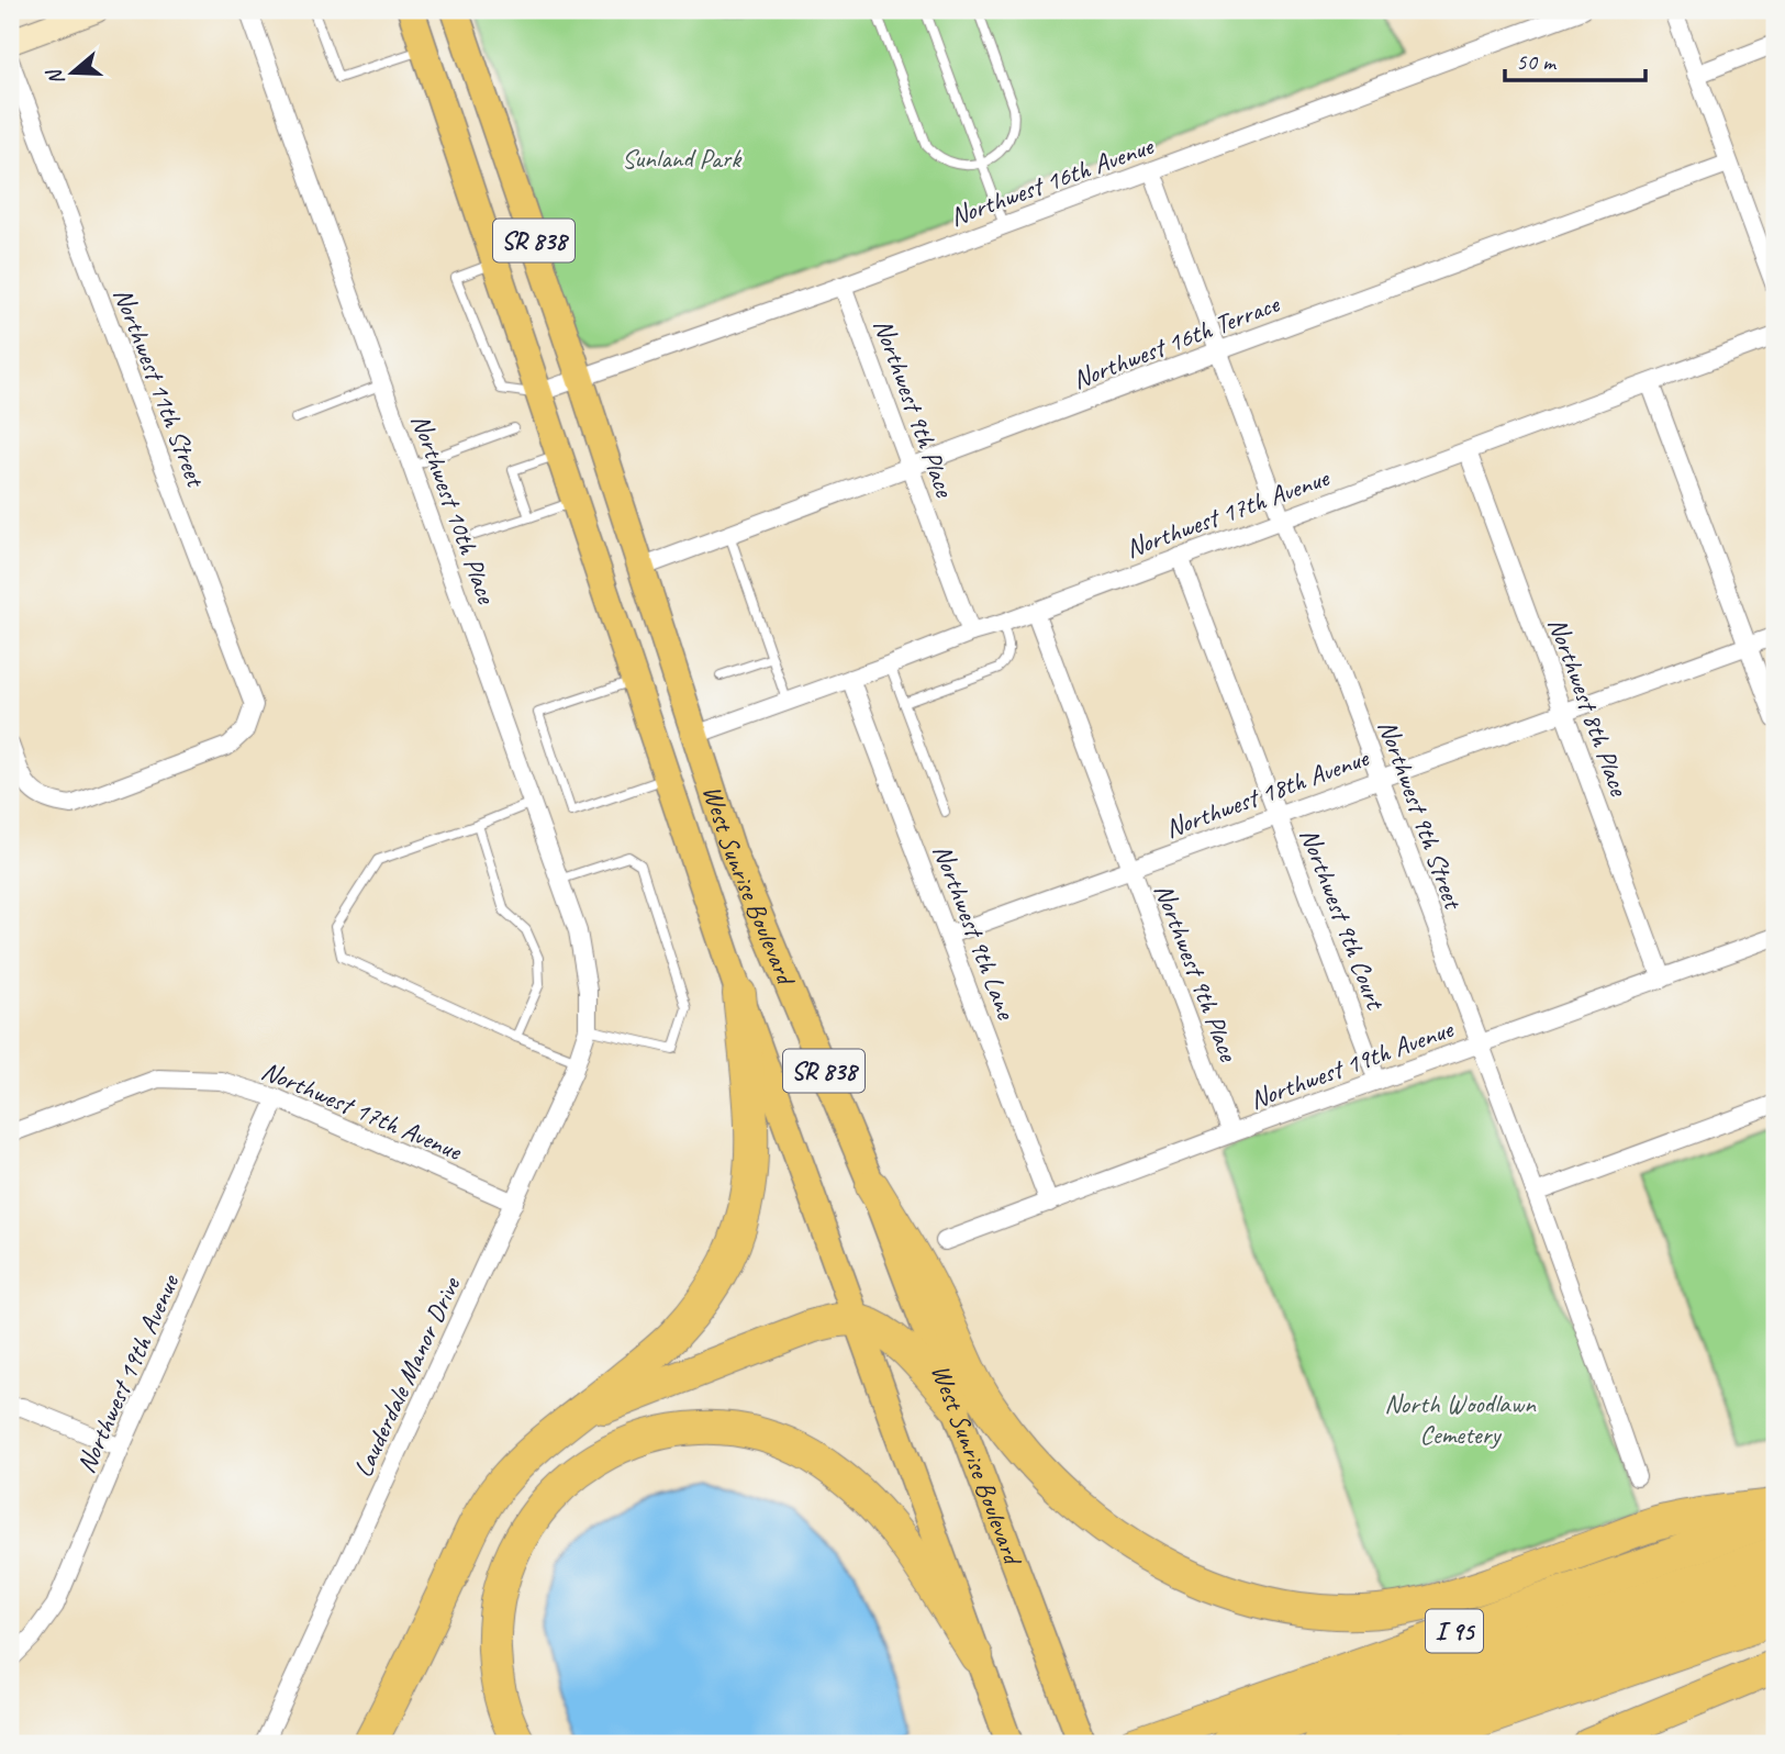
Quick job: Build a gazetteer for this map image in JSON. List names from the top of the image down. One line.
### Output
{"streets":{"highway":["I 95"],"main road":["SR 838","West Sunrise Boulevard"],"street":["Northwest 16th Avenue","Northwest 16th Terrace","Northwest 11th Street","Northwest 9th Place","Northwest 10th Place","Northwest 17th Avenue","Northwest 8th Place","Northwest 18th Avenue","Northwest 9th Street","Northwest 9th Court","Northwest 9th Lane","Northwest 19th Avenue","Lauderdale Manor Drive"]},"crossings":[["Northwest 16th Avenue","Northwest 9th Place"],["Northwest 16th Avenue","Northwest 9th Street"],["Northwest 16th Avenue","West Sunrise Boulevard"],["Northwest 16th Terrace","Northwest 9th Place"],["Northwest 16th Terrace","Northwest 9th Street"],["Northwest 16th Terrace","West Sunrise Boulevard"],["Northwest 9th Place","Northwest 17th Avenue"],["Northwest 9th Place","Northwest 18th Avenue"],["Northwest 9th Place","Northwest 19th Avenue"],["Northwest 10th Place","Lauderdale Manor Drive"],["Northwest 17th Avenue","Northwest 8th Place"],["Northwest 17th Avenue","Northwest 9th Street"],["Northwest 17th Avenue","West Sunrise Boulevard"],["Northwest 17th Avenue","Northwest 9th Court"],["Northwest 17th Avenue","Northwest 9th Lane"],["Northwest 17th Avenue","Northwest 19th Avenue"],["Northwest 17th Avenue","Lauderdale Manor Drive"],["Northwest 8th Place","Northwest 18th Avenue"],["Northwest 8th Place","Northwest 19th Avenue"],["Northwest 18th Avenue","Northwest 9th Street"],["Northwest 18th Avenue","Northwest 9th Court"],["Northwest 18th Avenue","Northwest 9th Lane"],["Northwest 9th Street","Northwest 19th Avenue"],["Northwest 9th Court","Northwest 19th Avenue"],["Northwest 9th Lane","Northwest 19th Avenue"]],"parks":["Sunland Park","North Woodlawn Cemetery"],"scale_bar":"50 m","north":"left"}
